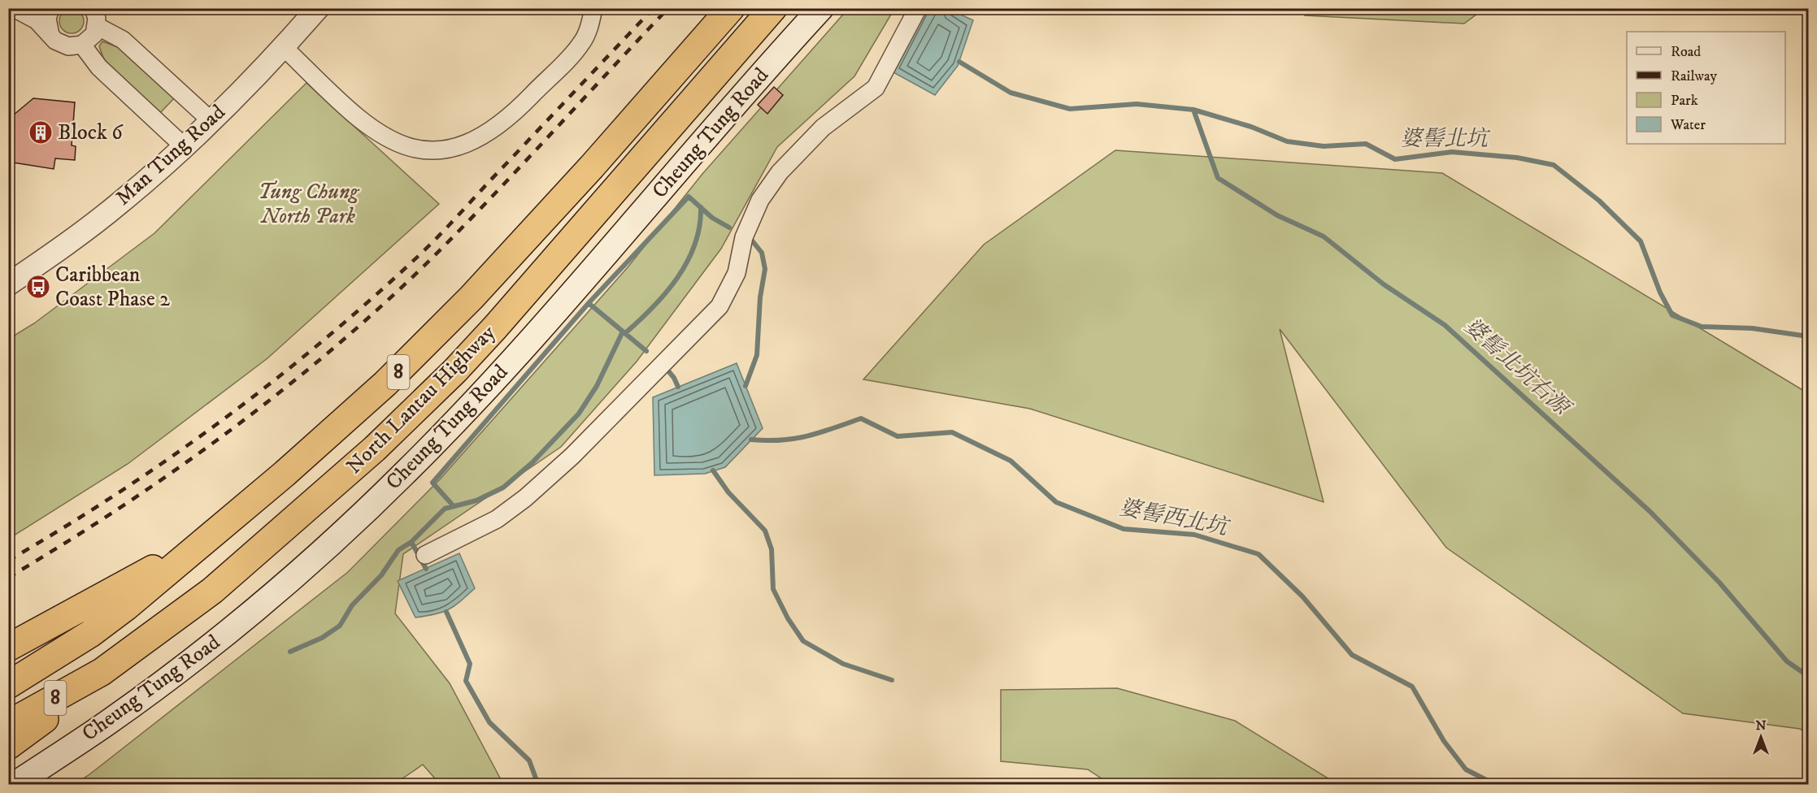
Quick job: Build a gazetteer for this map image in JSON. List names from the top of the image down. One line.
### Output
{"streets":{"highway":["8","North Lantau Highway"],"main road":["Cheung Tung Road"],"street":["Man Tung Road"]},"water":["婆髻北坑","婆髻北坑右源","婆髻西北坑"],"parks":["Tung Chung North Park"],"places":{"building":["Block 6"],"bus stop":["Caribbean Coast Phase 2"]},"legend":["Road","Railway","Park","Water"],"north":"top"}
